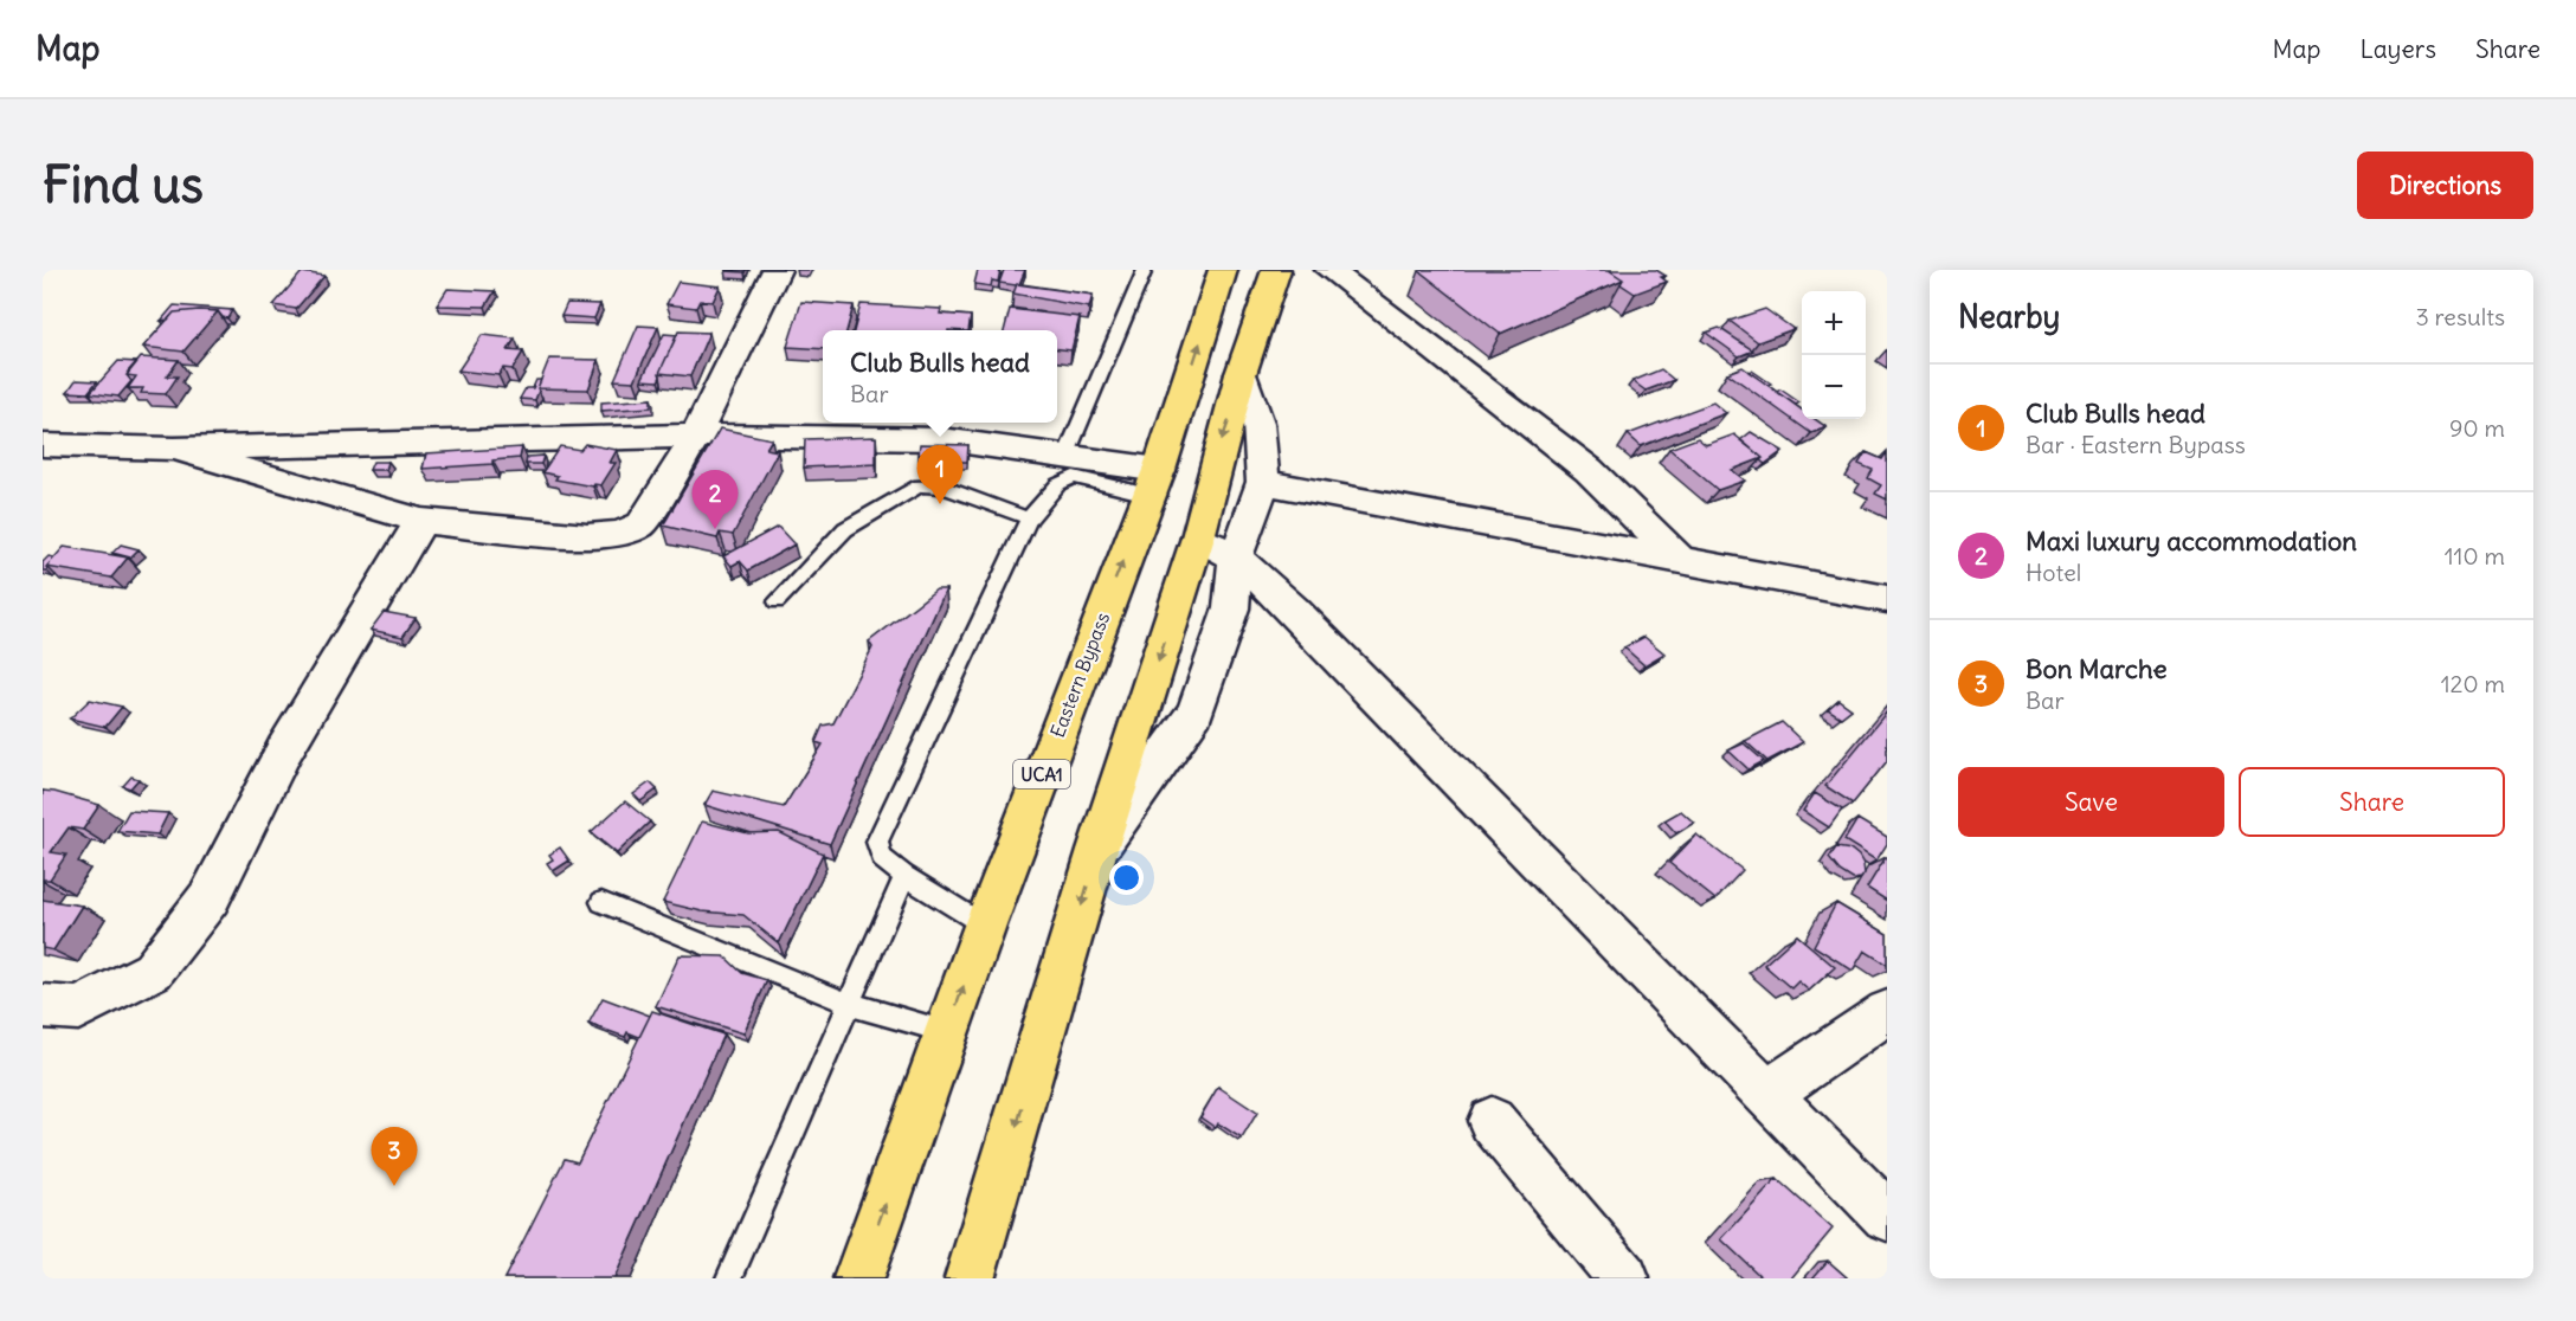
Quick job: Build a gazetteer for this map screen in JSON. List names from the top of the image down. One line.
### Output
{"streets":{"main road":["Eastern Bypass","UCA1"]},"page":{"header":"Map","nav":["Map","Layers","Share"],"buttons":["Directions",["Save","Share"]],"title":"Find us","heading":["Nearby","3 results"],"map_buttons":["+","−"],"popup":["Club Bulls head","Bar"],"list":[{"mark":"1","name":"Club Bulls head","note":"Bar · Eastern Bypass","value":"90 m"},{"mark":"2","name":"Maxi luxury accommodation","note":"Hotel","value":"110 m"},{"mark":"3","name":"Bon Marche","note":"Bar","value":"120 m"}],"pins":["1","2","3"]}}
